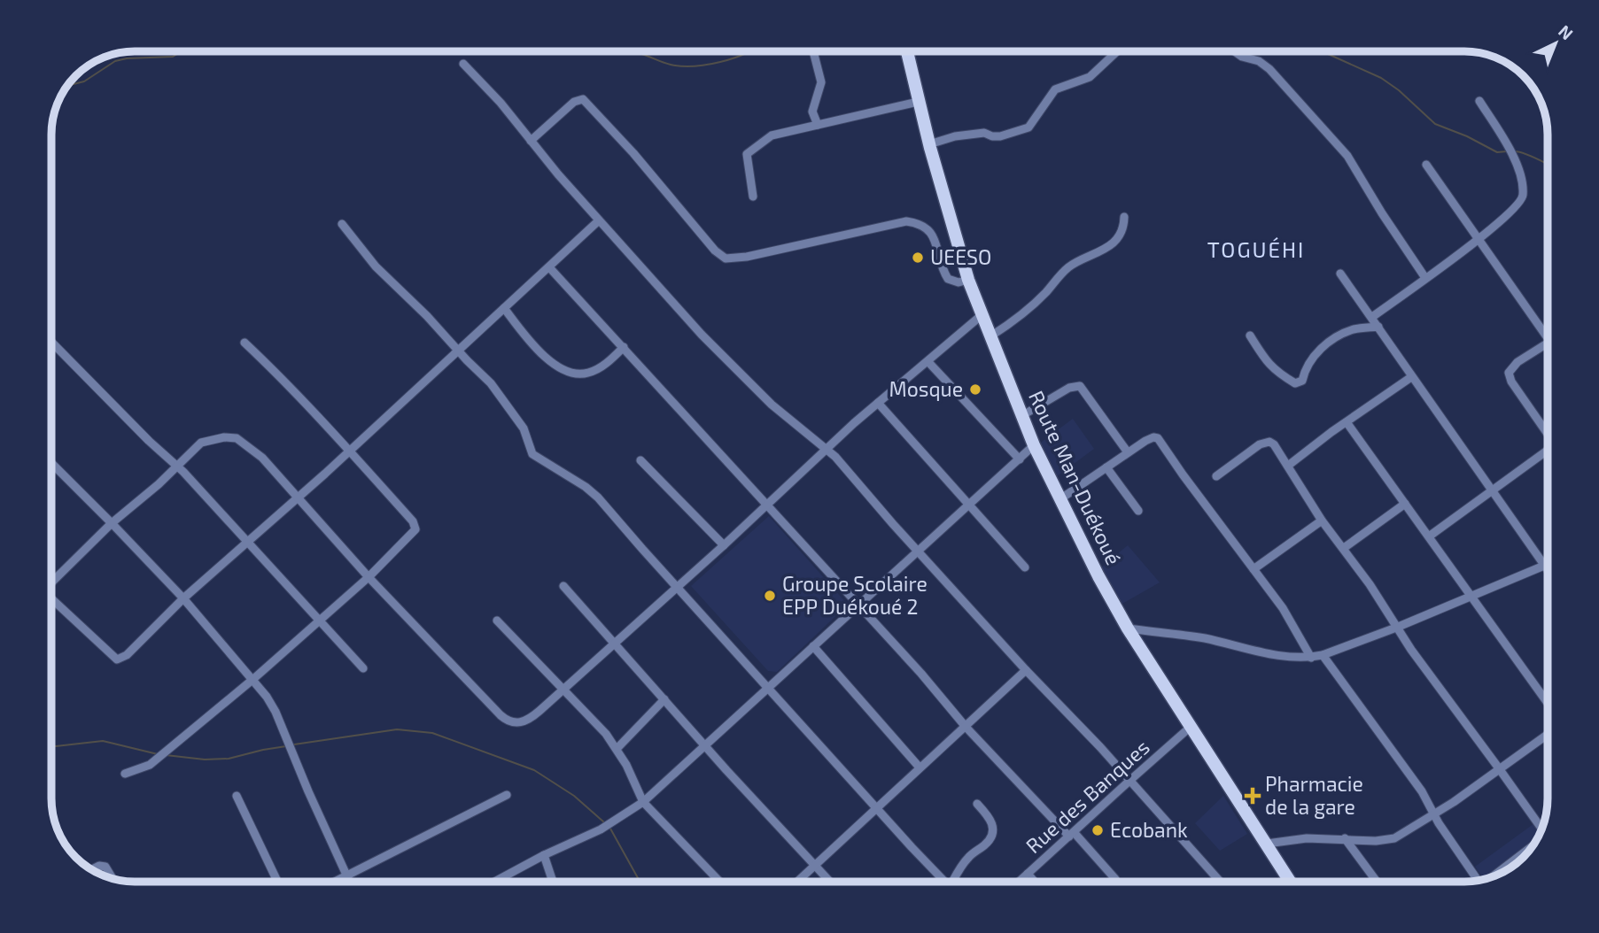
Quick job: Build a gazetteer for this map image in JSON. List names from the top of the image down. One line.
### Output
{"streets":{"main road":["Route Man-Duékoué"],"street":["Rue des Banques"]},"crossings":[["Route Man-Duékoué","Rue des Banques"]],"districts":["TOGUÉHI"],"places":{"other":["UEESO","Mosque","Groupe Scolaire EPP Duékoué 2","Ecobank"],"health":["Pharmacie de la gare"]},"north":"top right"}
